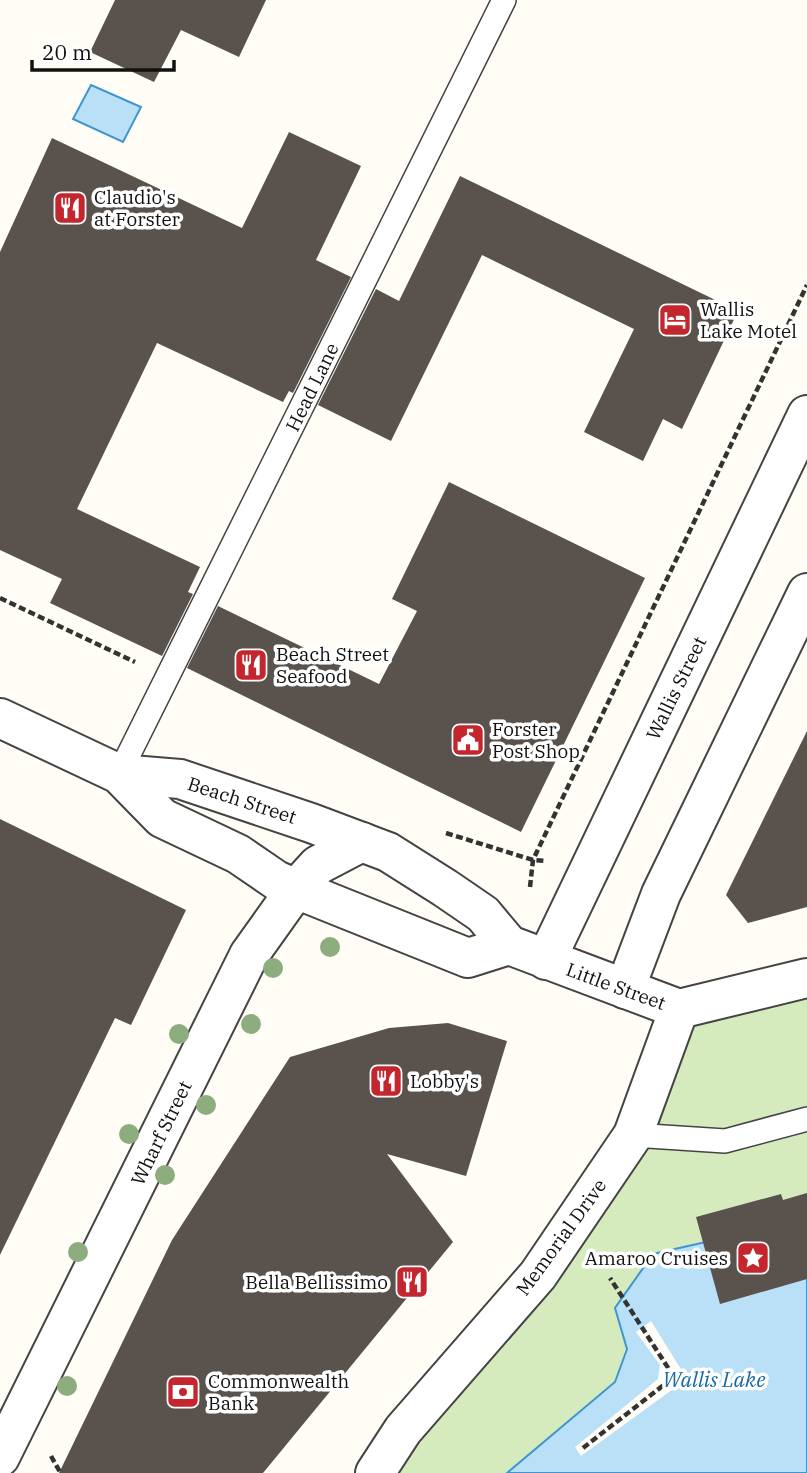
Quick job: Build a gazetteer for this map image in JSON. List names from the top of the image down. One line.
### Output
{"streets":{"street":["Wallis Street","Beach Street","Little Street","Wharf Street","Memorial Drive"],"lane":["Head Lane"]},"crossings":[["Head Lane","Beach Street"],["Wallis Street","Little Street"],["Beach Street","Little Street"],["Beach Street","Wharf Street"],["Little Street","Wharf Street"],["Little Street","Memorial Drive"]],"water":["Wallis Lake"],"places":{"restaurant":["Claudio's at Forster","Beach Street Seafood","Lobby's","Bella Bellissimo"],"hotel":["Wallis Lake Motel"],"public building":["Forster Post Shop"],"place":["Amaroo Cruises"],"bank":["Commonwealth Bank"]},"scale_bar":"20 m"}
